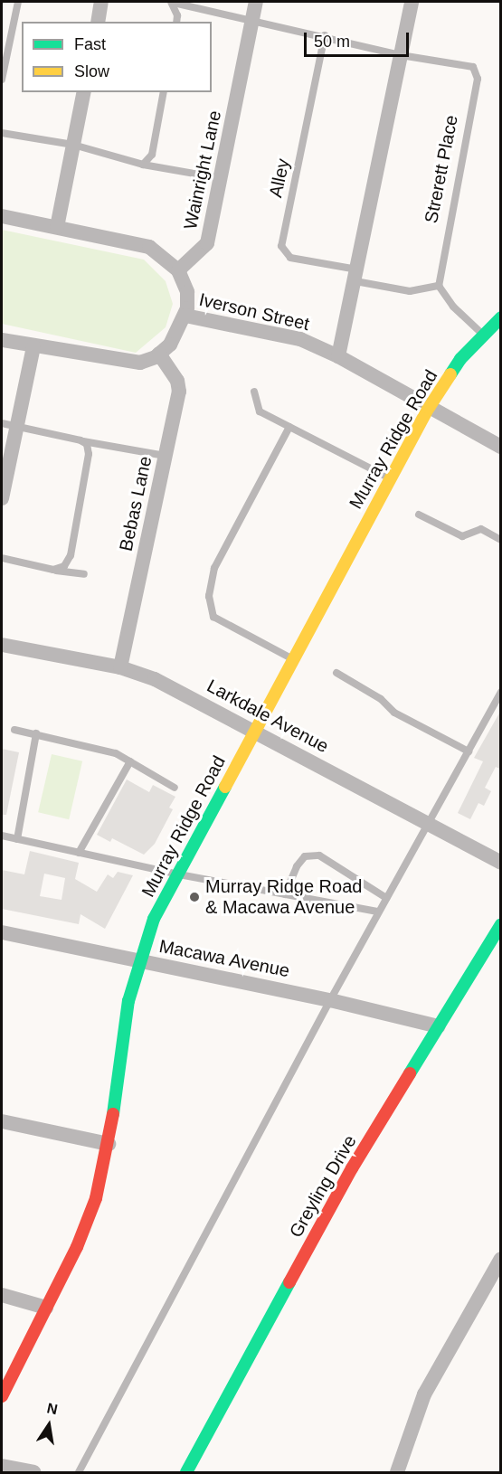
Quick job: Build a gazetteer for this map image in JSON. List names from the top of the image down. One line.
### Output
{"streets":{"main road":["Murray Ridge Road","Greyling Drive"],"street":["Wainright Lane","Iverson Street","Bebas Lane","Larkdale Avenue","Macawa Avenue"],"lane":["Strerett Place","Alley"]},"crossings":[["Strerett Place","Alley"],["Wainright Lane","Iverson Street"],["Iverson Street","Murray Ridge Road"],["Iverson Street","Bebas Lane"],["Murray Ridge Road","Larkdale Avenue"],["Murray Ridge Road","Macawa Avenue"],["Bebas Lane","Larkdale Avenue"],["Macawa Avenue","Greyling Drive"]],"places":["Murray Ridge Road & Macawa Avenue"],"legend":["Fast","Slow"],"scale_bar":"50 m","north":"top"}
